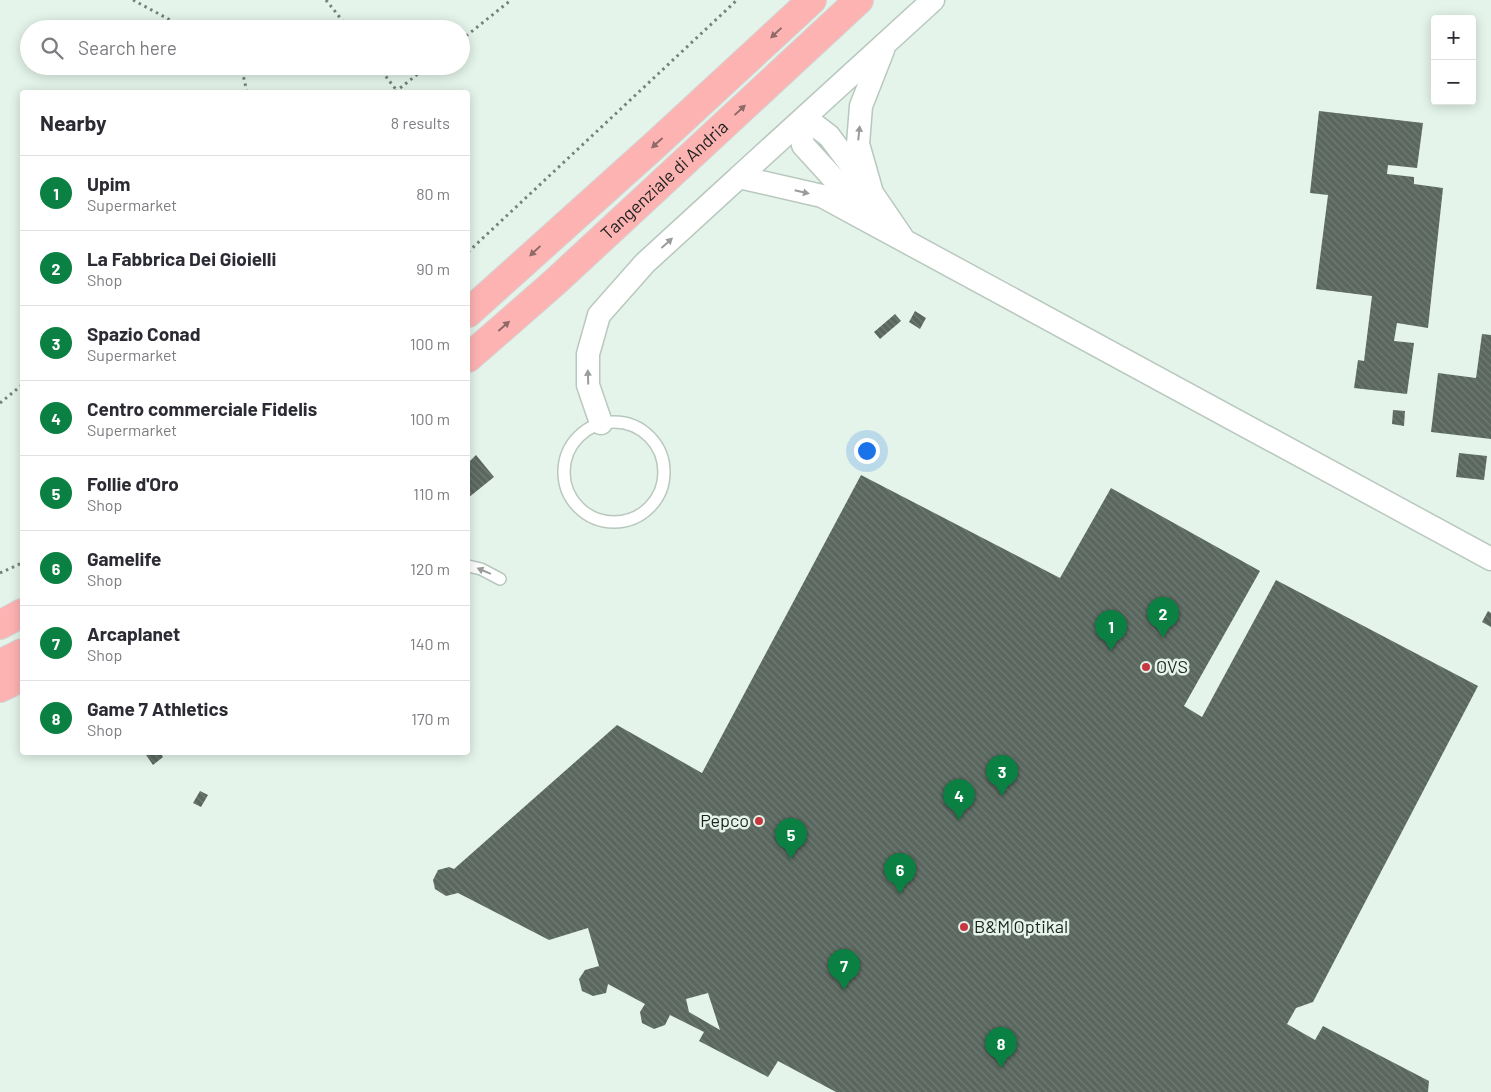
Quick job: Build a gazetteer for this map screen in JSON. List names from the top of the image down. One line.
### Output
{"streets":{"main road":["Tangenziale di Andria"]},"places":["OVS","Pepco","B&M Optikal"],"page":{"map_buttons":["+","−"],"search":"Search here","heading":["Nearby","8 results"],"list":[{"mark":"1","name":"Upim","note":"Supermarket","value":"80 m"},{"mark":"2","name":"La Fabbrica Dei Gioielli","note":"Shop","value":"90 m"},{"mark":"3","name":"Spazio Conad","note":"Supermarket","value":"100 m"},{"mark":"4","name":"Centro commerciale Fidelis","note":"Supermarket","value":"100 m"},{"mark":"5","name":"Follie d'Oro","note":"Shop","value":"110 m"},{"mark":"6","name":"Gamelife","note":"Shop","value":"120 m"},{"mark":"7","name":"Arcaplanet","note":"Shop","value":"140 m"},{"mark":"8","name":"Game 7 Athletics","note":"Shop","value":"170 m"}],"pins":["2","1","3","4","5","6","7","8"]}}
